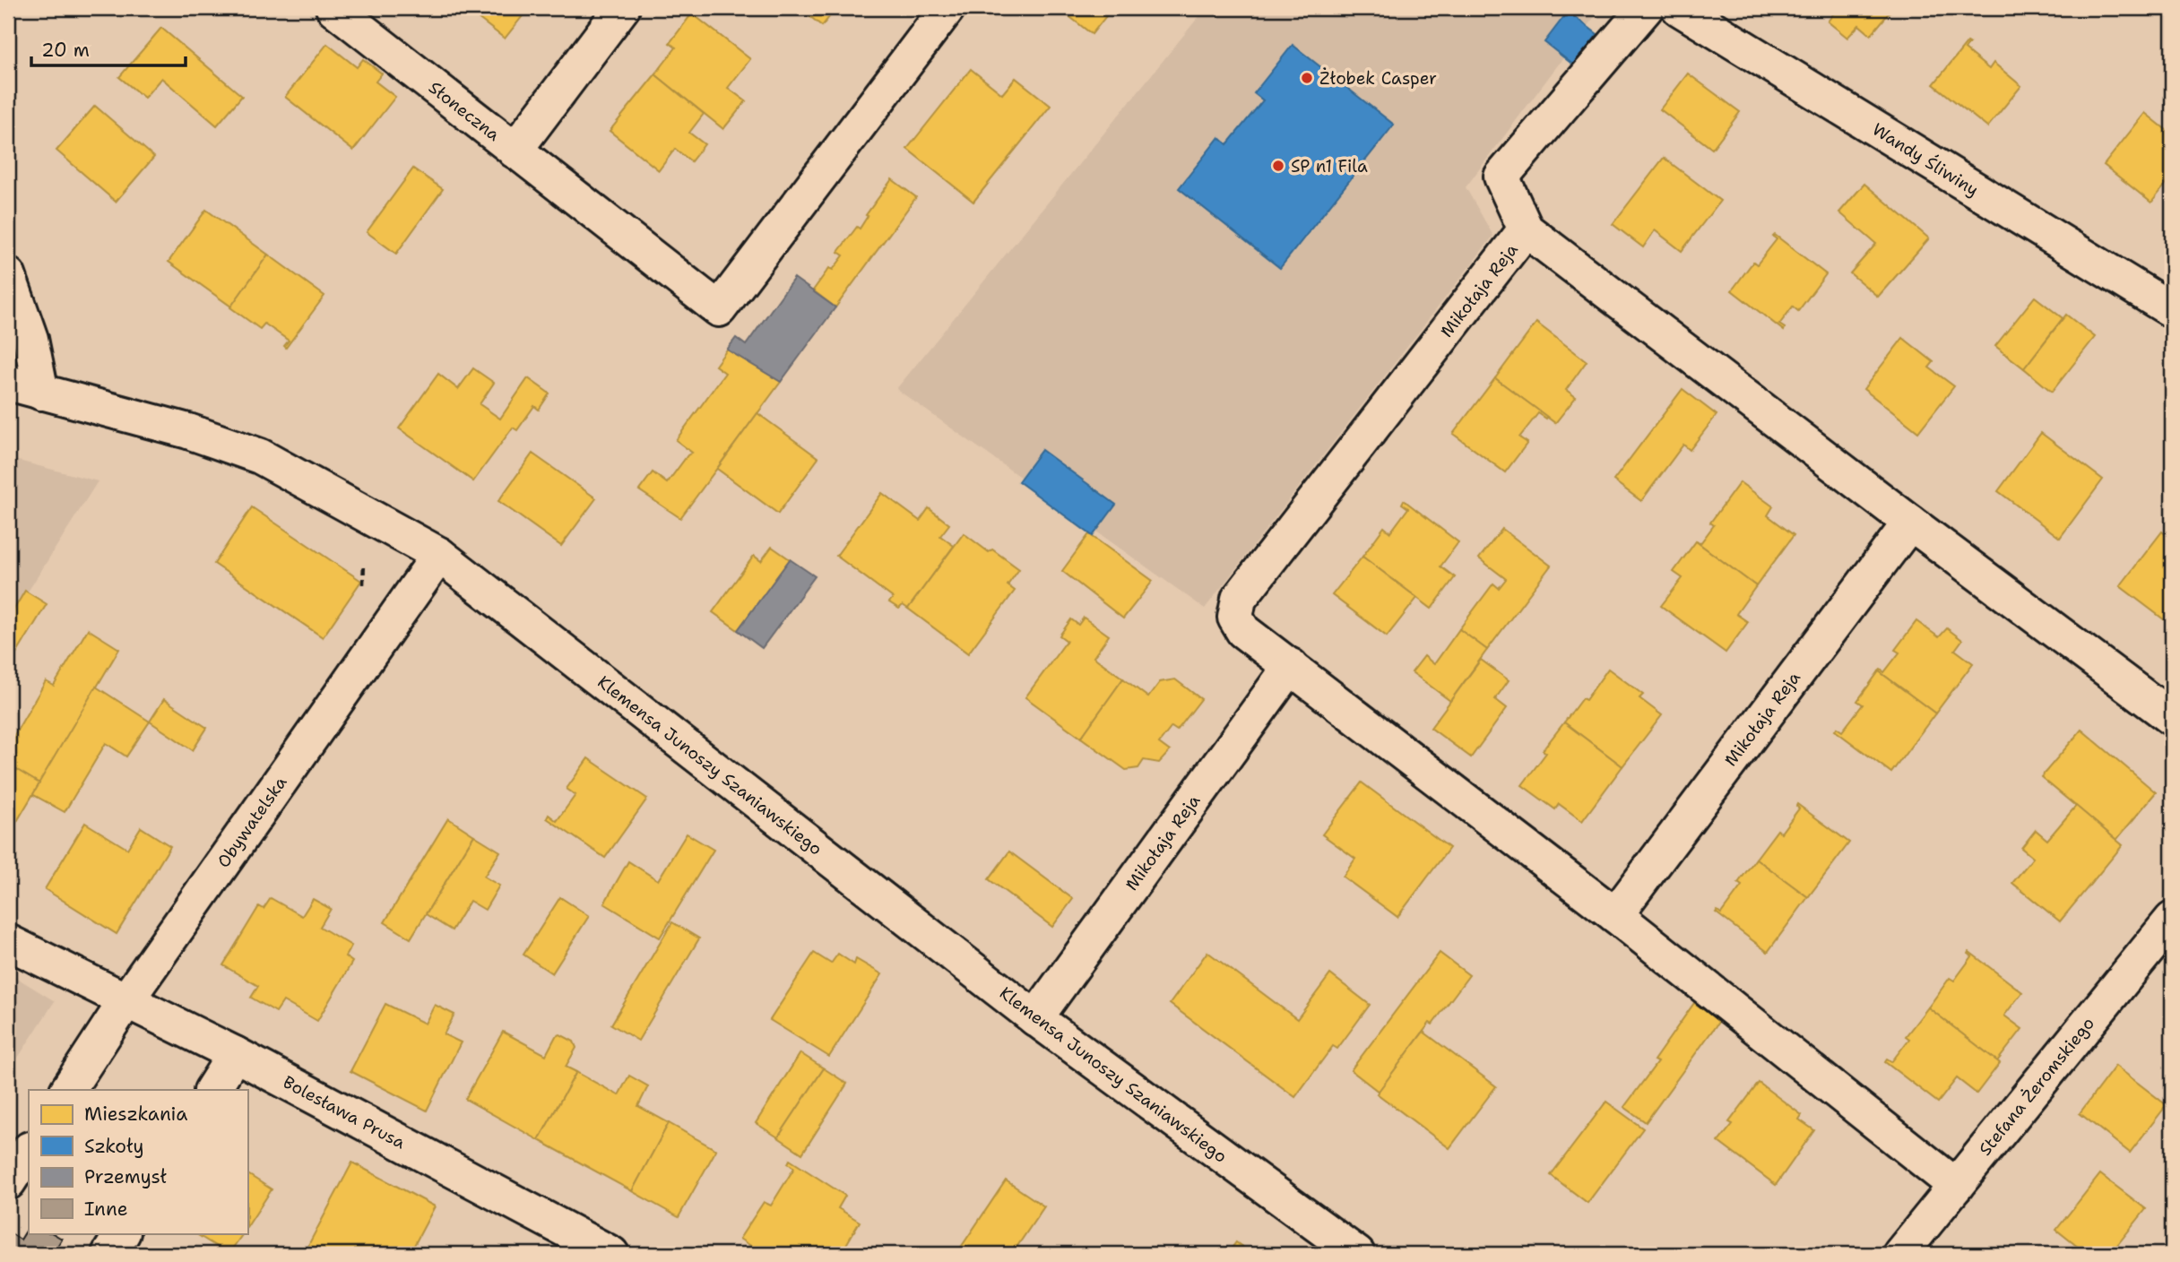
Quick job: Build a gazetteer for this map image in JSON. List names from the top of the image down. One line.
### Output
{"streets":{"street":["Słoneczna","Wandy Śliwiny","Mikołaja Reja","Klemensa Junoszy Szaniawskiego","Obywatelska","Stefana Żeromskiego","Bolesława Prusa"]},"crossings":[["Mikołaja Reja","Klemensa Junoszy Szaniawskiego"],["Mikołaja Reja","Stefana Żeromskiego"],["Klemensa Junoszy Szaniawskiego","Obywatelska"],["Obywatelska","Bolesława Prusa"]],"places":["Żłobek Casper","SP n1 Fila"],"legend":["Mieszkania","Szkoły","Przemysł","Inne"],"scale_bar":"20 m"}
